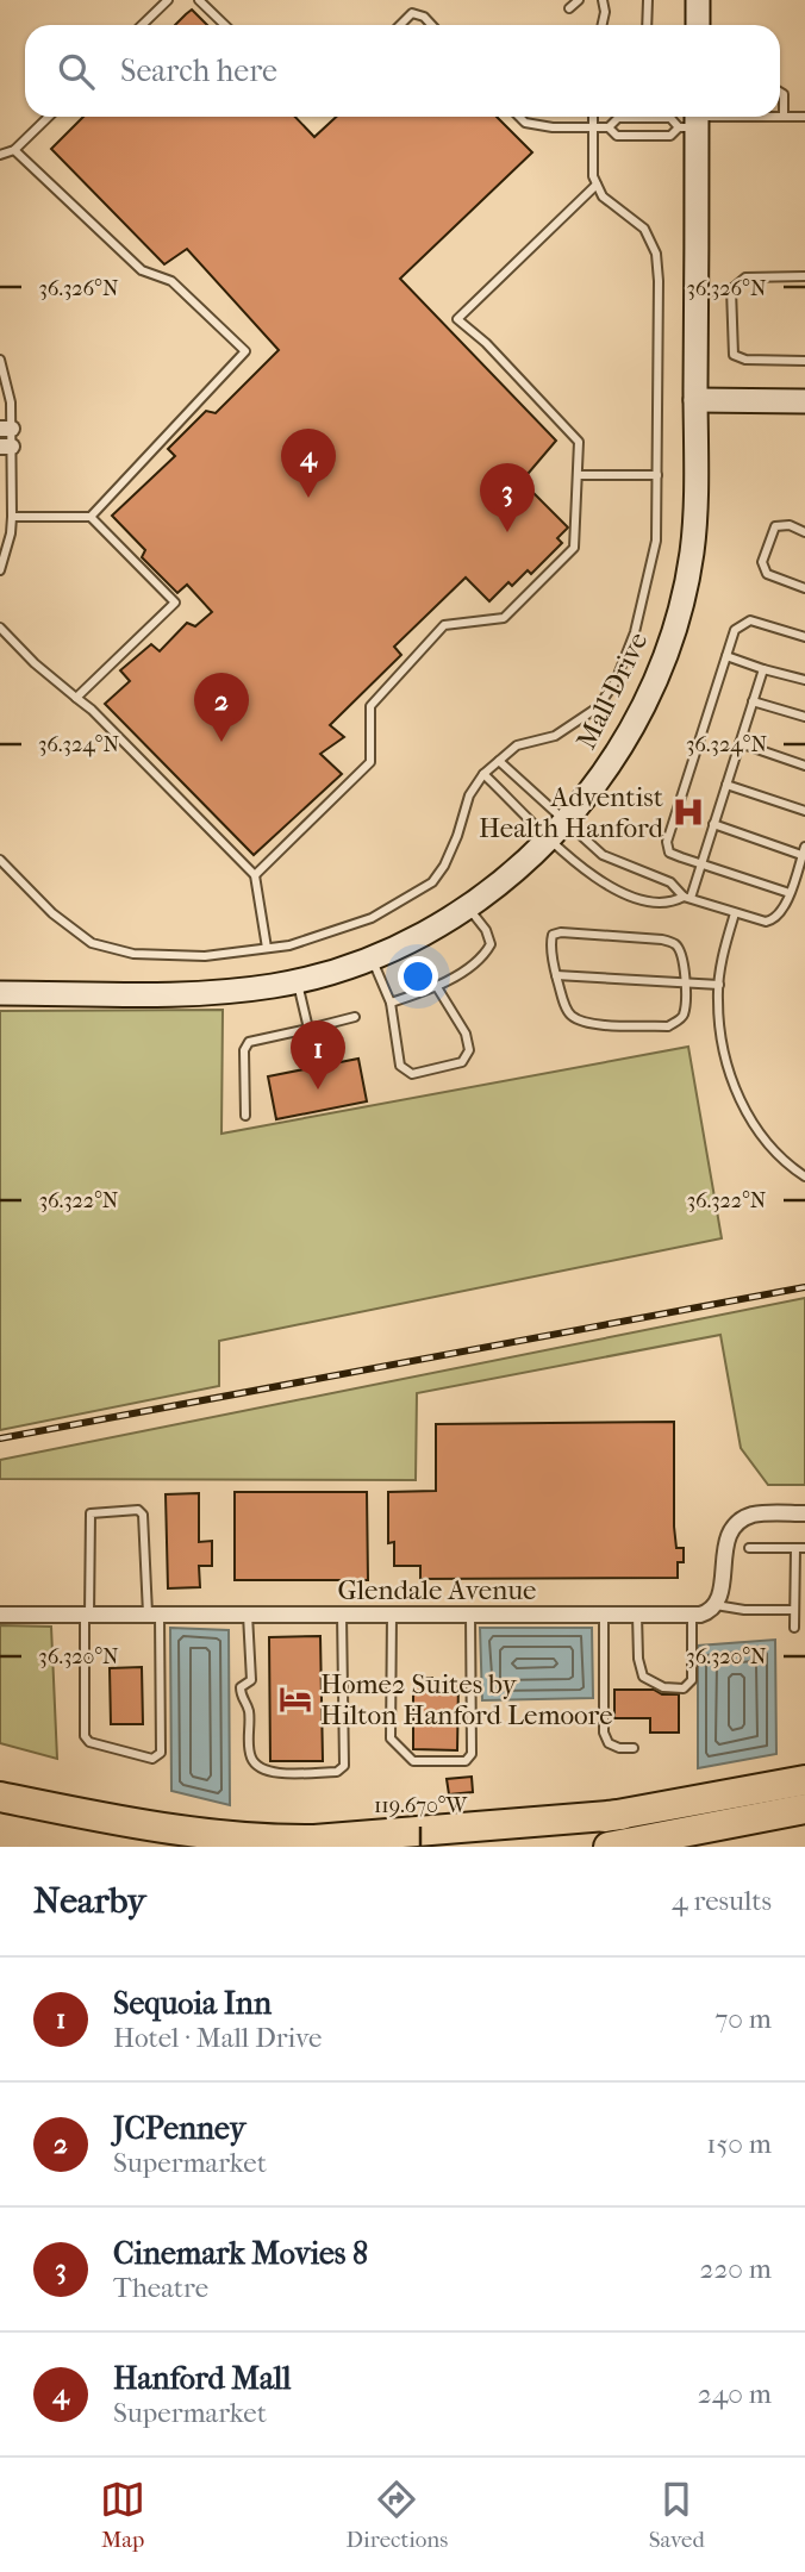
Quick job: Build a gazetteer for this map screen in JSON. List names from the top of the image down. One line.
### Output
{"streets":{"street":["Mall Drive","Glendale Avenue"]},"places":{"hospital":["Adventist Health Hanford"],"hotel":["Home2 Suites by Hilton Hanford Lemoore"]},"page":{"search":"Search here","pins":["4","3","2","1"],"heading":["Nearby","4 results"],"list":[{"mark":"1","name":"Sequoia Inn","note":"Hotel · Mall Drive","value":"70 m"},{"mark":"2","name":"JCPenney","note":"Supermarket","value":"150 m"},{"mark":"3","name":"Cinemark Movies 8","note":"Theatre","value":"220 m"},{"mark":"4","name":"Hanford Mall","note":"Supermarket","value":"240 m"}],"nav":["Map","Directions","Saved"]},"coordinates":["36.326°N","36.324°N","36.322°N","36.320°N","119.670°W"]}
